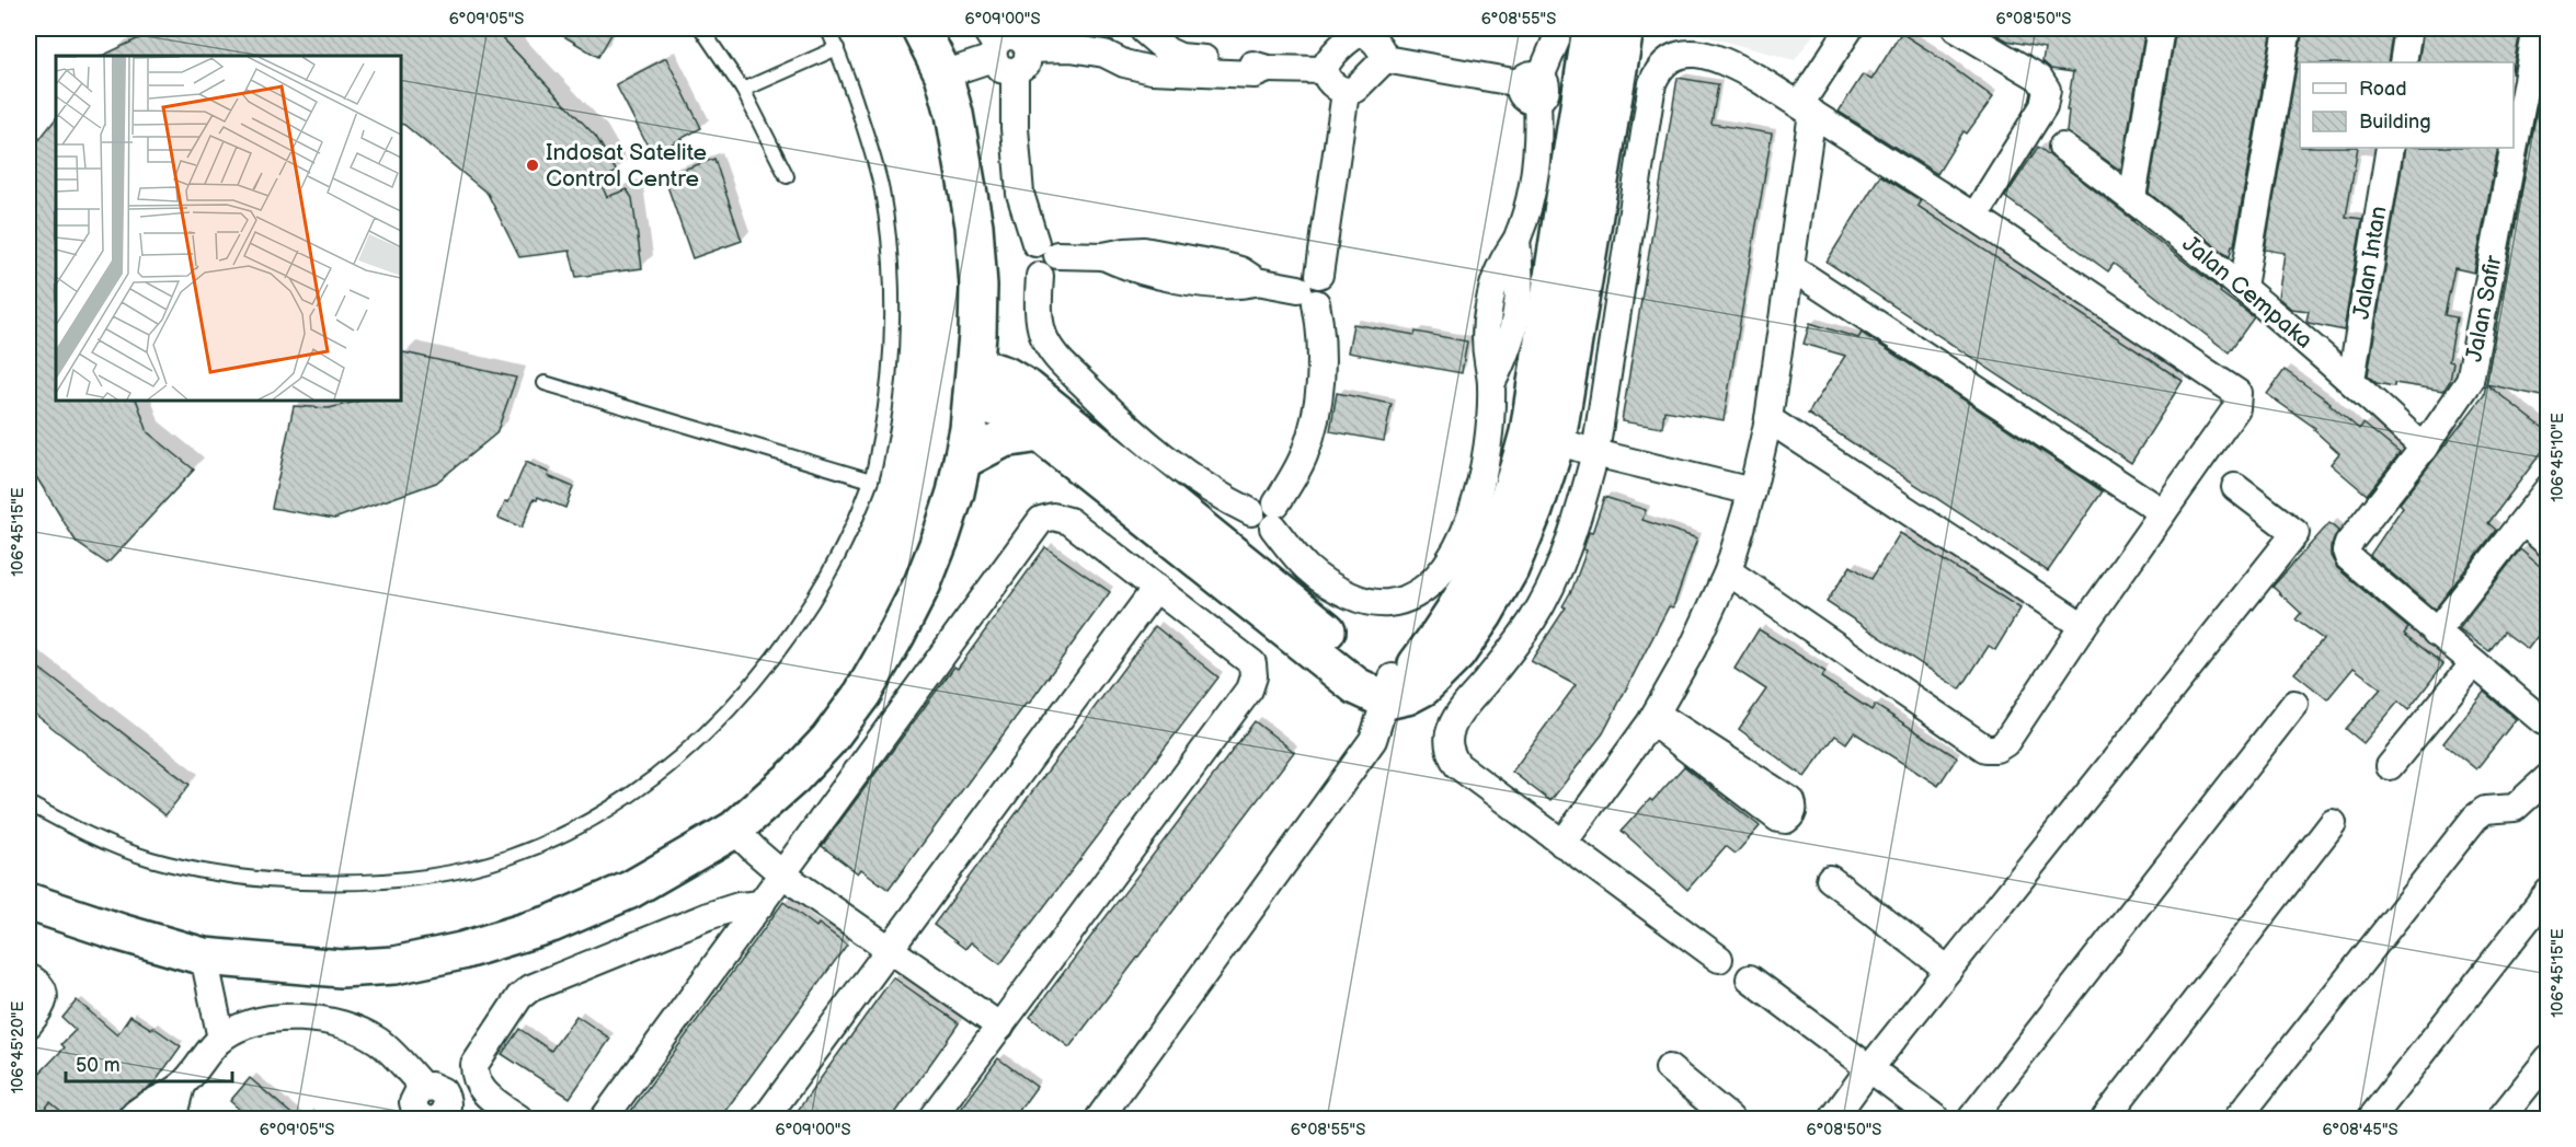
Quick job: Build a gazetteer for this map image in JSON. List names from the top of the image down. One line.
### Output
{"streets":{"street":["Jalan Intan","Jalan Cempaka","Jalan Safir"]},"crossings":[["Jalan Intan","Jalan Cempaka"],["Jalan Cempaka","Jalan Safir"]],"places":["Indosat Satelite Control Centre"],"legend":["Road","Building"],"scale_bar":"50 m","coordinates":["6°09'05\"S","6°09'00\"S","6°08'55\"S","6°08'50\"S","106°45'10\"E","106°45'15\"E","106°45'20\"E","6°08'45\"S"]}
